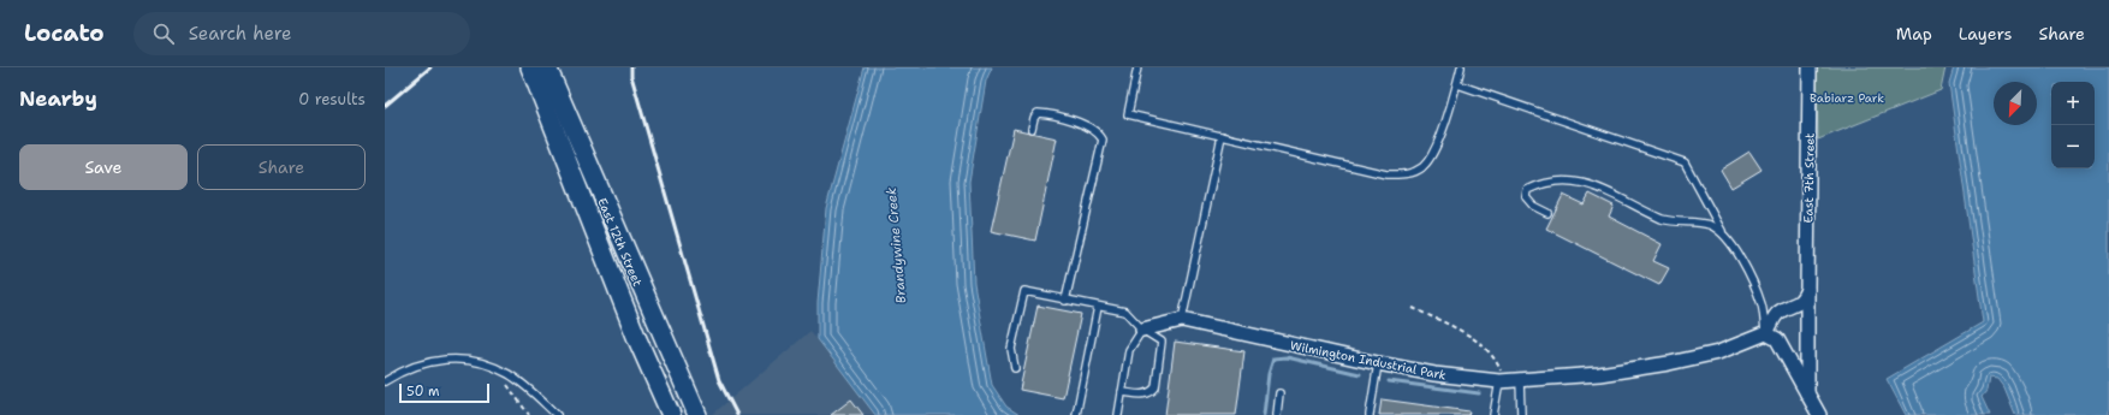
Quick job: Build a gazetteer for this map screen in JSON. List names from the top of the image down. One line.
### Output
{"streets":{"main road":["East 12th Street"],"street":["East 7th Street","Wilmington Industrial Park"]},"crossings":[["East 7th Street","Wilmington Industrial Park"]],"water":["Brandywine Creek"],"parks":["Babiarz Park"],"scale_bar":"50 m","north":"bottom left","page":{"header":"Locato","search":"Search here","nav":["Map","Layers","Share"],"heading":["Nearby","0 results"],"map_buttons":["+","−"],"buttons":["Save","Share"],"scale":"50 m"}}
